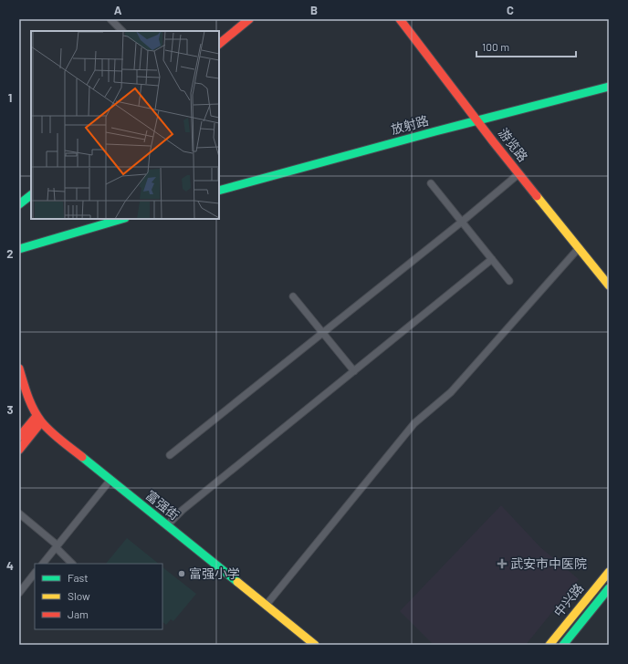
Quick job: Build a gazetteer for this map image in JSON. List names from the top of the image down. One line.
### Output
{"streets":{"street":["放射路","游览路","富强街","中兴路"]},"crossings":[["放射路","游览路"]],"places":{"health":["武安市中医院"],"other":["富强小学"]},"legend":["Fast","Slow","Jam"],"scale_bar":"100 m","grid":{"columns":["A","B","C"],"rows":["1","2","3","4"]}}
